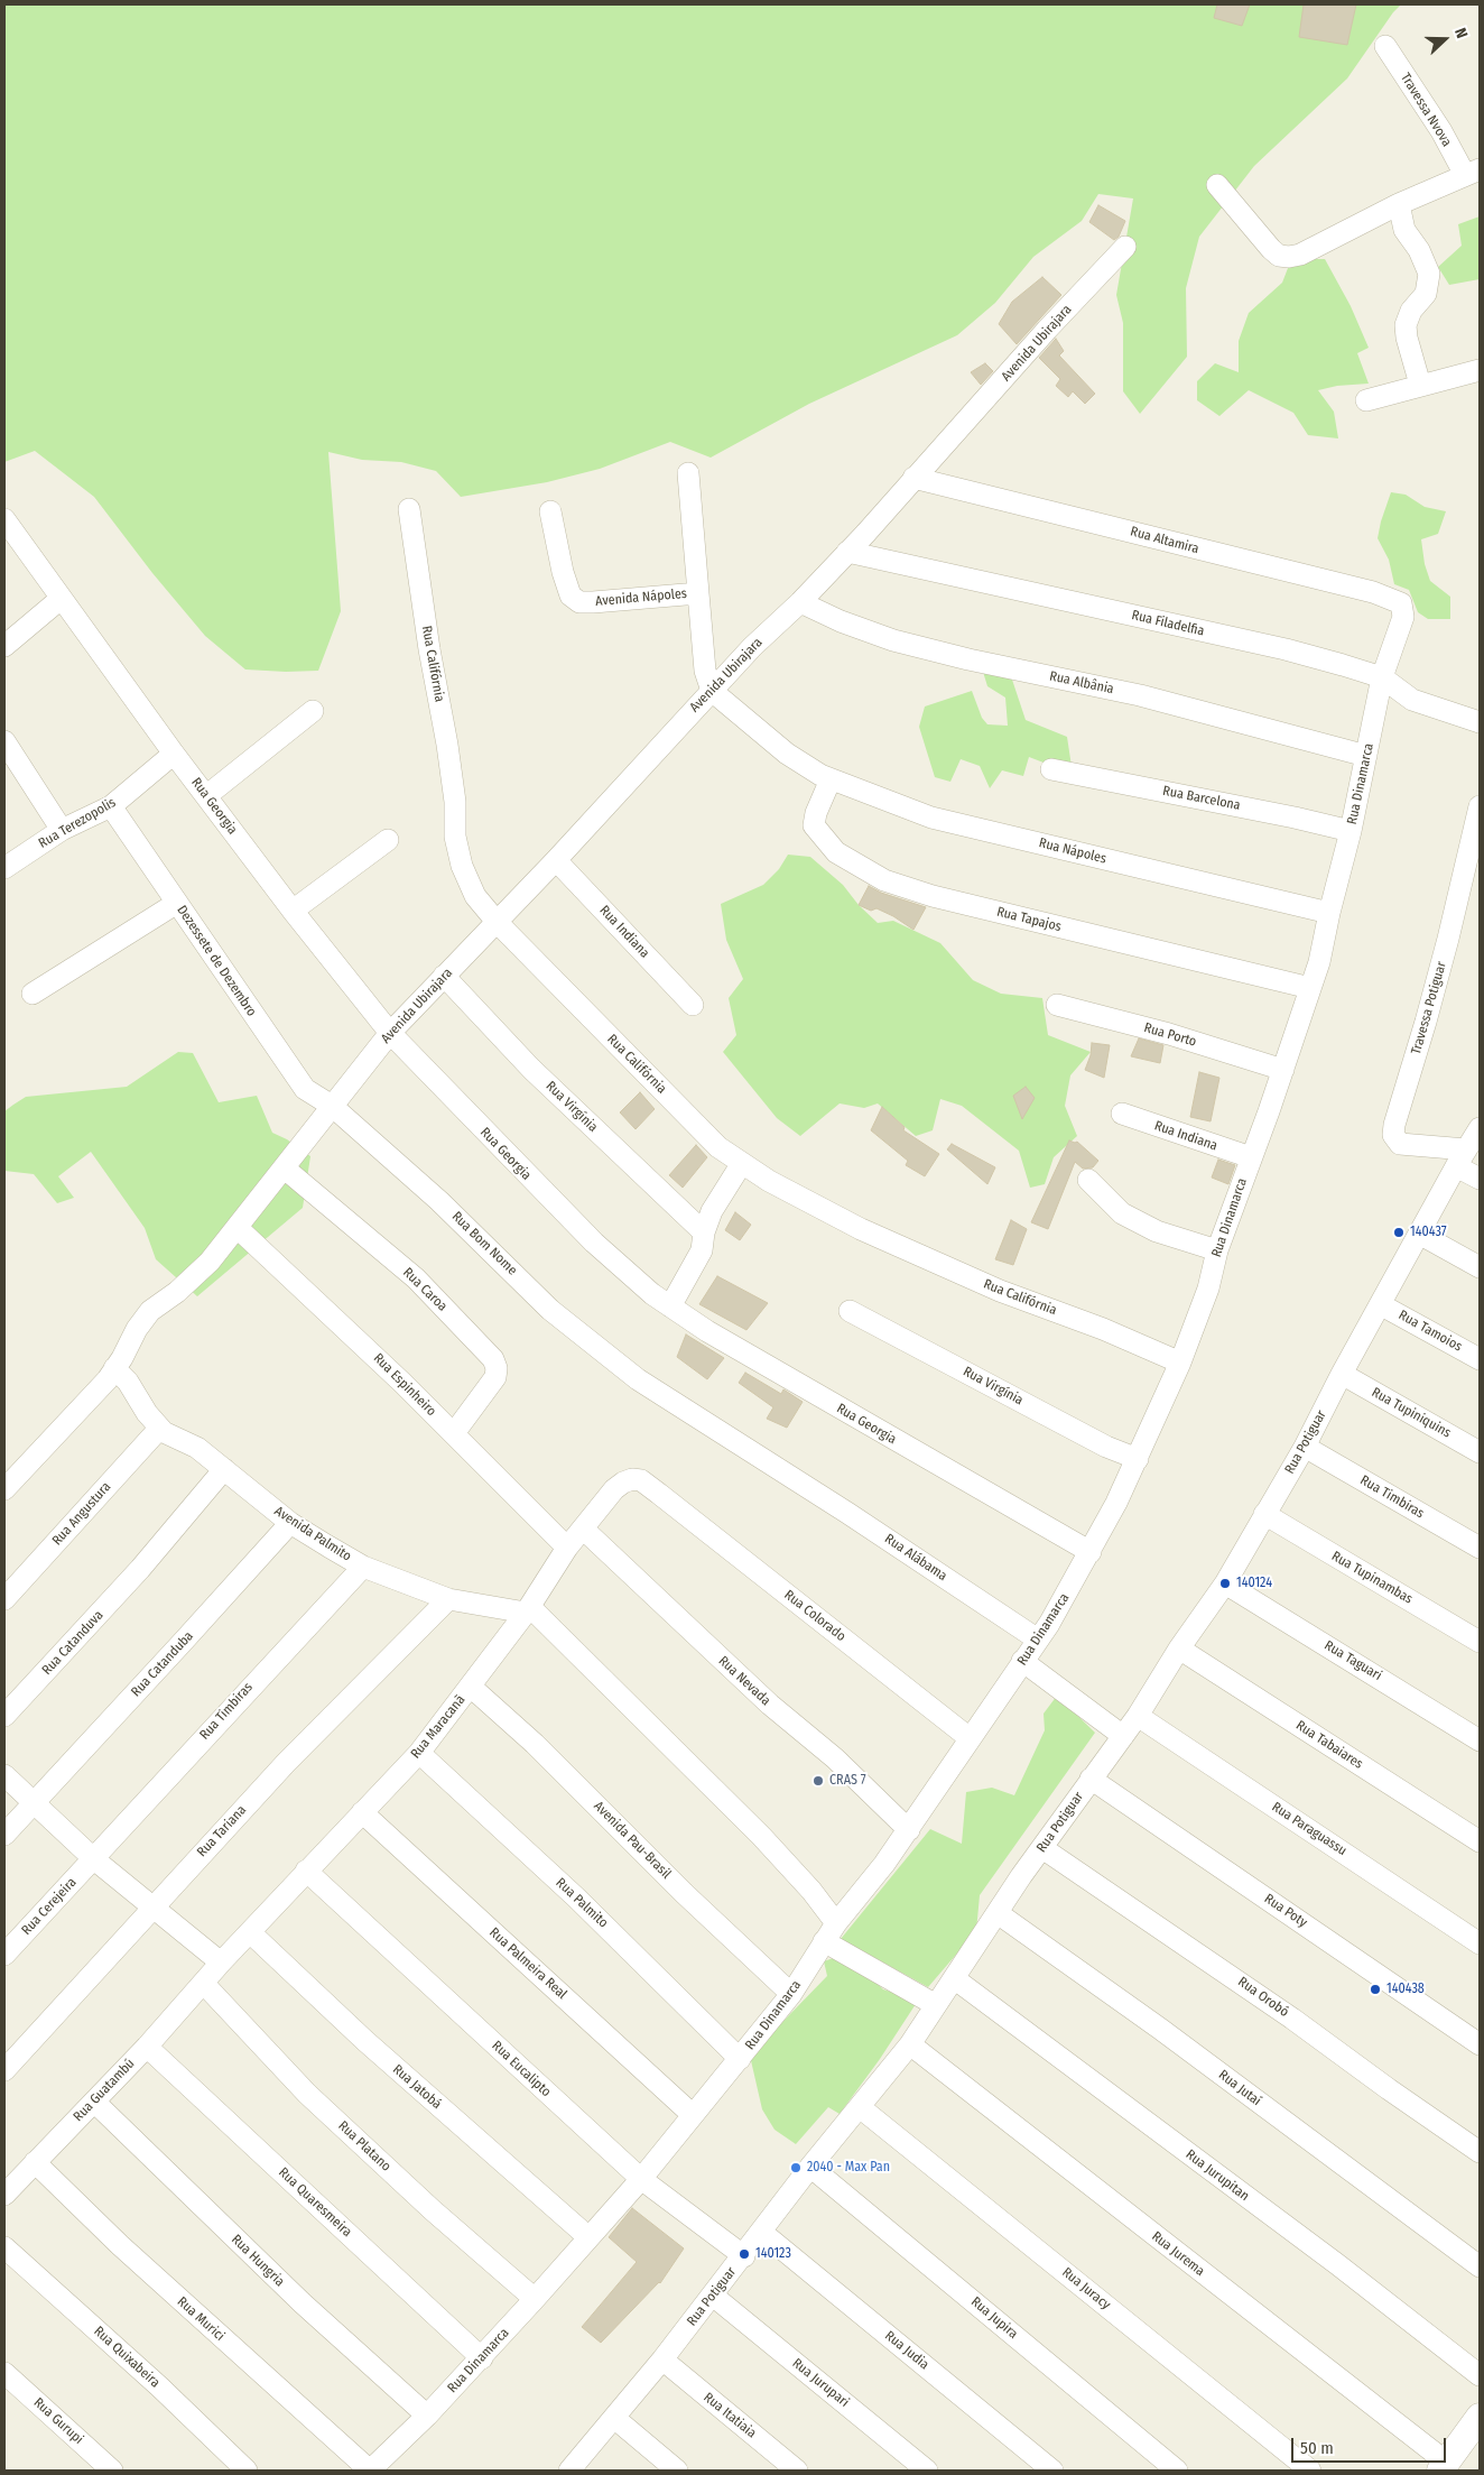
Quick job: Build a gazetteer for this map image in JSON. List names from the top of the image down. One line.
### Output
{"streets":{"street":["Travessa Nvova","Avenida Ubirajara","Rua Altamira","Avenida Nápoles","Rua Filadelfia","Rua Califórnia","Rua Albânia","Rua Dinamarca","Rua Barcelona","Rua Georgia","Rua Terezopolis","Rua Nápoles","Rua Tapajos","Rua Indiana","Dezessete de Dezembro","Travessa Potiguar","Rua Porto","Rua Virgínia","Rua Bom Nome","Rua Caroa","Rua Tamoios","Rua Espinheiro","Rua Tupiniquins","Rua Potiguar","Rua Timbiras","Rua Angustura","Avenida Palmito","Rua Alábama","Rua Tupinambas","Rua Colorado","Rua Catanduva","Rua Taguari","Rua Catanduba","Rua Nevada","Rua Maracanã","Rua Tabaiares","Rua Paraguassu","Rua Tariana","Avenida Pau-Brasil","Rua Palmito","Rua Cerejeira","Rua Poty","Rua Palmeira Real","Rua Orobó","Rua Eucalipto","Rua Jatobá","Rua Jutaí","Rua Guatambú","Rua Platano","Rua Jurupitan","Rua Quaresmeira","Rua Jurema","Rua Hungria","Rua Juracy","Rua Jupira","Rua Murici","Rua Judia","Rua Quixabeira","Rua Jurupari","Rua Itatiaia","Rua Gurupi"]},"crossings":[["Avenida Ubirajara","Rua Altamira"],["Avenida Ubirajara","Avenida Nápoles"],["Avenida Ubirajara","Rua Filadelfia"],["Avenida Ubirajara","Rua Califórnia"],["Avenida Ubirajara","Rua Albânia"],["Avenida Ubirajara","Rua Georgia"],["Avenida Ubirajara","Rua Indiana"],["Avenida Ubirajara","Dezessete de Dezembro"],["Avenida Ubirajara","Rua Virgínia"],["Avenida Ubirajara","Rua Bom Nome"],["Avenida Ubirajara","Rua Caroa"],["Avenida Ubirajara","Rua Espinheiro"],["Avenida Ubirajara","Avenida Palmito"],["Rua Altamira","Rua Dinamarca"],["Rua Filadelfia","Rua Dinamarca"],["Rua Califórnia","Rua Dinamarca"],["Rua Albânia","Rua Dinamarca"],["Rua Dinamarca","Rua Barcelona"],["Rua Dinamarca","Rua Georgia"],["Rua Dinamarca","Rua Nápoles"],["Rua Dinamarca","Rua Tapajos"],["Rua Dinamarca","Rua Indiana"],["Rua Dinamarca","Rua Porto"],["Rua Dinamarca","Rua Virgínia"],["Rua Dinamarca","Rua Alábama"],["Rua Dinamarca","Rua Colorado"],["Rua Dinamarca","Rua Nevada"],["Rua Dinamarca","Avenida Pau-Brasil"],["Rua Dinamarca","Rua Palmito"],["Rua Dinamarca","Rua Palmeira Real"],["Rua Dinamarca","Rua Eucalipto"],["Rua Dinamarca","Rua Jatobá"],["Rua Dinamarca","Rua Platano"],["Rua Dinamarca","Rua Quaresmeira"],["Rua Dinamarca","Rua Hungria"],["Rua Dinamarca","Rua Murici"],["Rua Georgia","Rua Terezopolis"],["Rua Terezopolis","Dezessete de Dezembro"],["Rua Nápoles","Rua Tapajos"],["Dezessete de Dezembro","Rua Bom Nome"],["Travessa Potiguar","Rua Potiguar"],["Rua Bom Nome","Rua Alábama"],["Rua Caroa","Rua Espinheiro"],["Rua Tamoios","Rua Potiguar"],["Rua Espinheiro","Rua Maracanã"],["Rua Tupiniquins","Rua Potiguar"],["Rua Potiguar","Rua Timbiras"],["Rua Potiguar","Rua Tupinambas"],["Rua Potiguar","Rua Taguari"],["Rua Potiguar","Rua Tabaiares"],["Rua Potiguar","Rua Paraguassu"],["Rua Potiguar","Rua Poty"],["Rua Potiguar","Rua Orobó"],["Rua Potiguar","Rua Eucalipto"],["Rua Potiguar","Rua Jutaí"],["Rua Potiguar","Rua Jurupitan"],["Rua Potiguar","Rua Jurema"],["Rua Potiguar","Rua Juracy"],["Rua Potiguar","Rua Jupira"],["Rua Potiguar","Rua Judia"],["Rua Potiguar","Rua Jurupari"],["Rua Potiguar","Rua Itatiaia"],["Rua Timbiras","Avenida Palmito"],["Rua Timbiras","Rua Cerejeira"],["Rua Angustura","Avenida Palmito"],["Avenida Palmito","Rua Catanduva"],["Avenida Palmito","Rua Catanduba"],["Avenida Palmito","Rua Maracanã"],["Avenida Palmito","Rua Tariana"],["Rua Colorado","Rua Maracanã"],["Rua Nevada","Rua Maracanã"],["Rua Maracanã","Avenida Pau-Brasil"],["Rua Maracanã","Rua Palmito"],["Rua Maracanã","Rua Palmeira Real"],["Rua Maracanã","Rua Eucalipto"],["Rua Maracanã","Rua Jatobá"],["Rua Maracanã","Rua Guatambú"],["Rua Maracanã","Rua Platano"],["Rua Guatambú","Rua Platano"],["Rua Guatambú","Rua Quaresmeira"],["Rua Guatambú","Rua Hungria"],["Rua Guatambú","Rua Murici"]],"places":["140437","140124","CRAS 7","140438","2040 - Max Pan","140123"],"scale_bar":"50 m","north":"right"}
